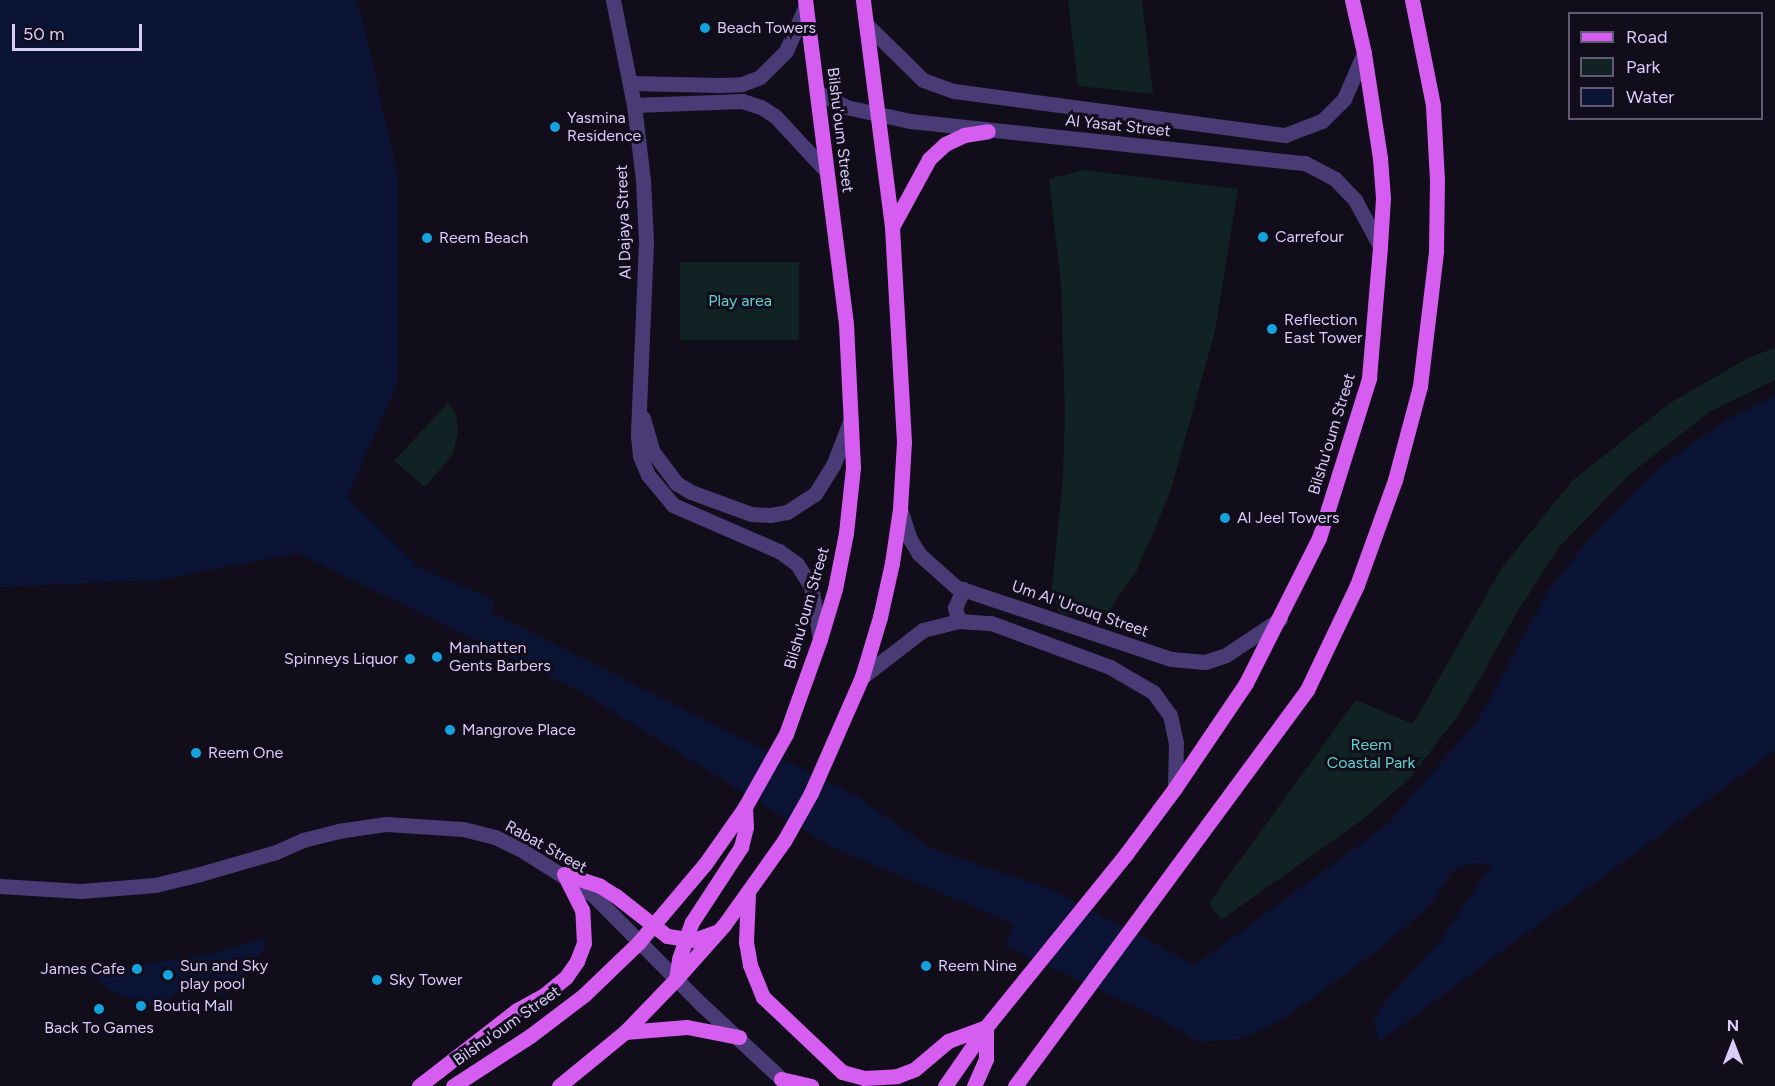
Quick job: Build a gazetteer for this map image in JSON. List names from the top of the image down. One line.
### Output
{"streets":{"main road":["Bilshu'oum Street"],"street":["Al Yasat Street","Al Dajaya Street","Um Al 'Urouq Street","Rabat Street"]},"crossings":[["Al Yasat Street","Bilshu'oum Street"],["Bilshu'oum Street","Al Dajaya Street"],["Bilshu'oum Street","Um Al 'Urouq Street"],["Bilshu'oum Street","Rabat Street"]],"parks":["Play area","Reem Coastal Park"],"places":["Beach Towers","Yasmina Residence","Carrefour","Reem Beach","Reflection East Tower","Al Jeel Towers","Manhatten Gents Barbers","Spinneys Liquor","Mangrove Place","Reem One","Reem Nine","James Cafe","Sun and Sky play pool","Sky Tower","Boutiq Mall","Back To Games"],"legend":["Road","Park","Water"],"scale_bar":"50 m","north":"top"}
